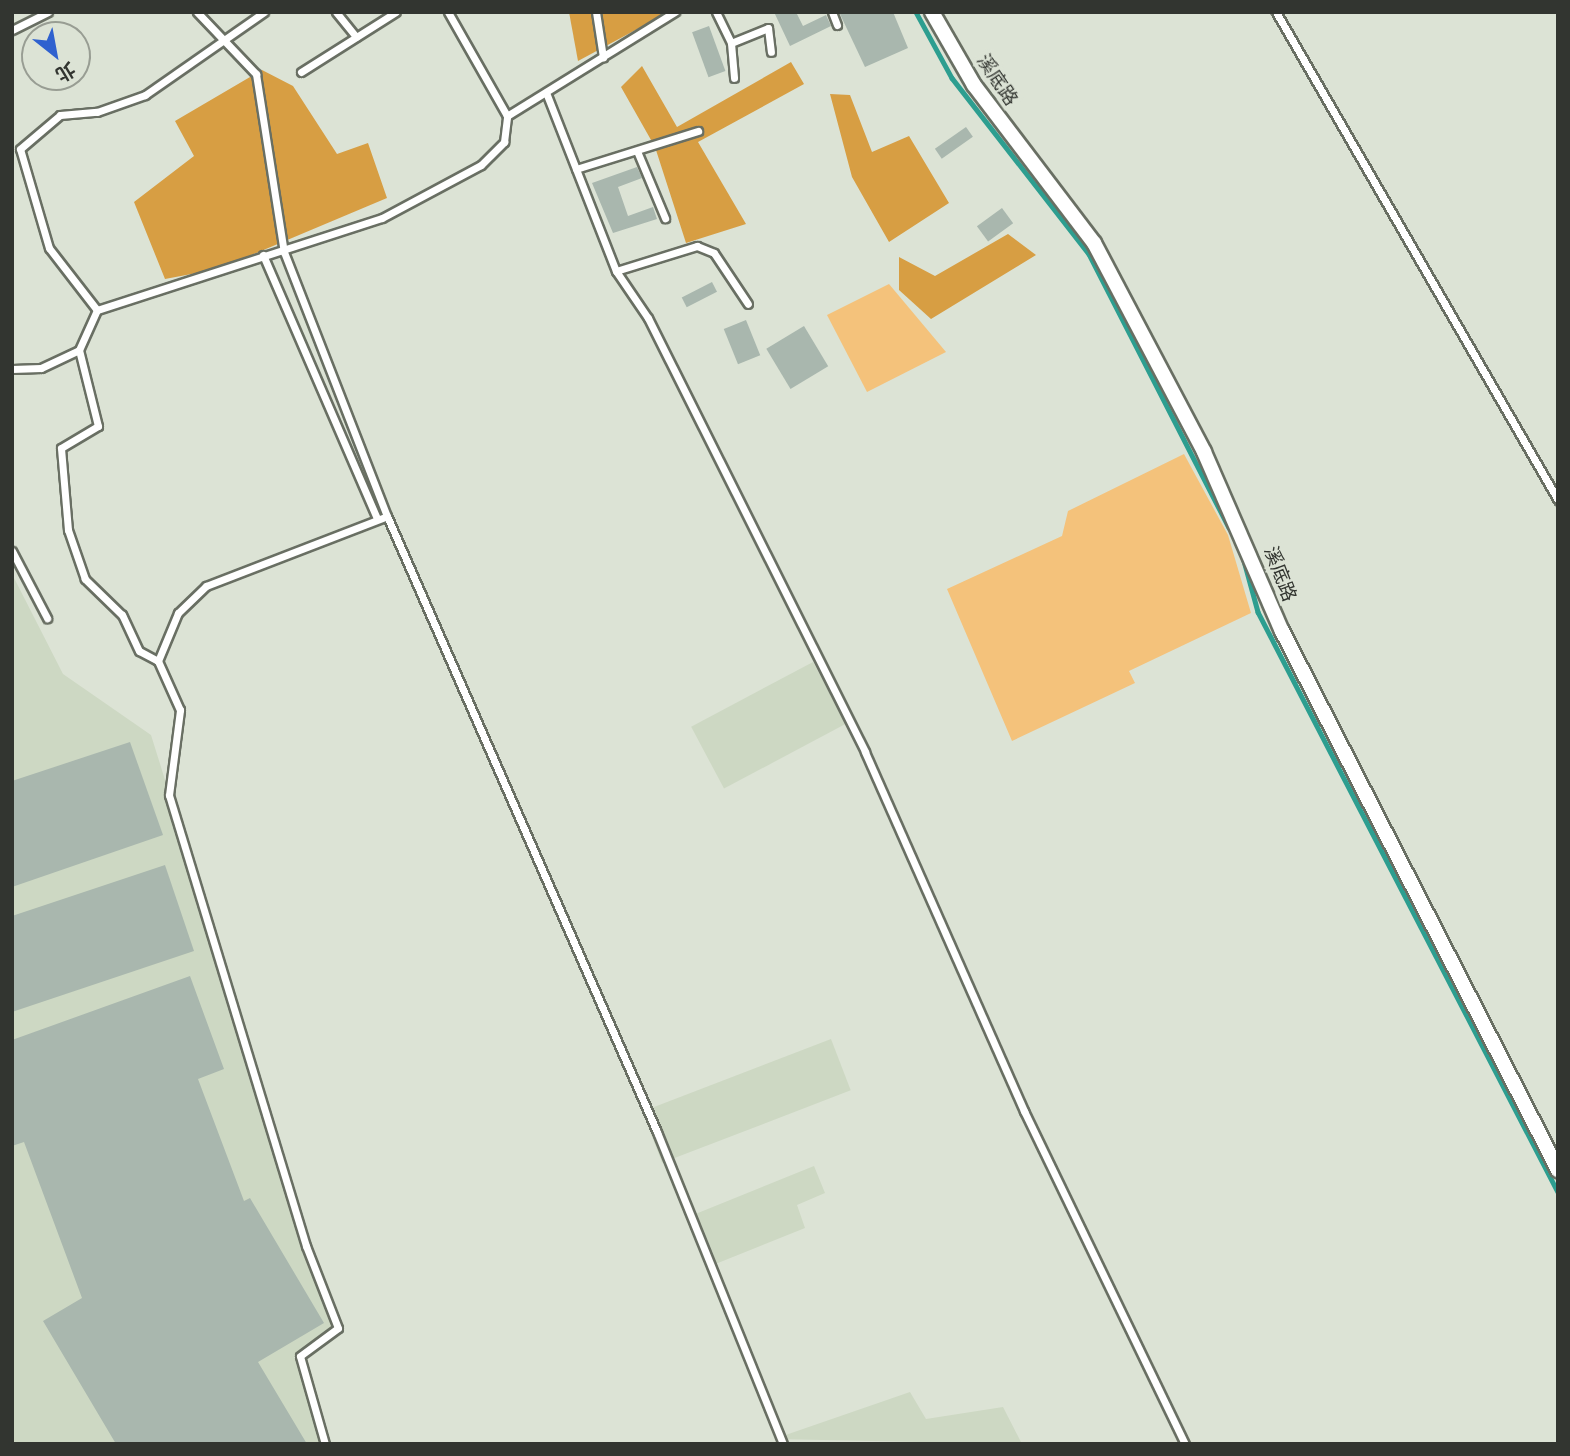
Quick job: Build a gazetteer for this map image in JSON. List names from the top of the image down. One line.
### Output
{"streets":{"street":["溪底路"]},"north":"bottom right"}
